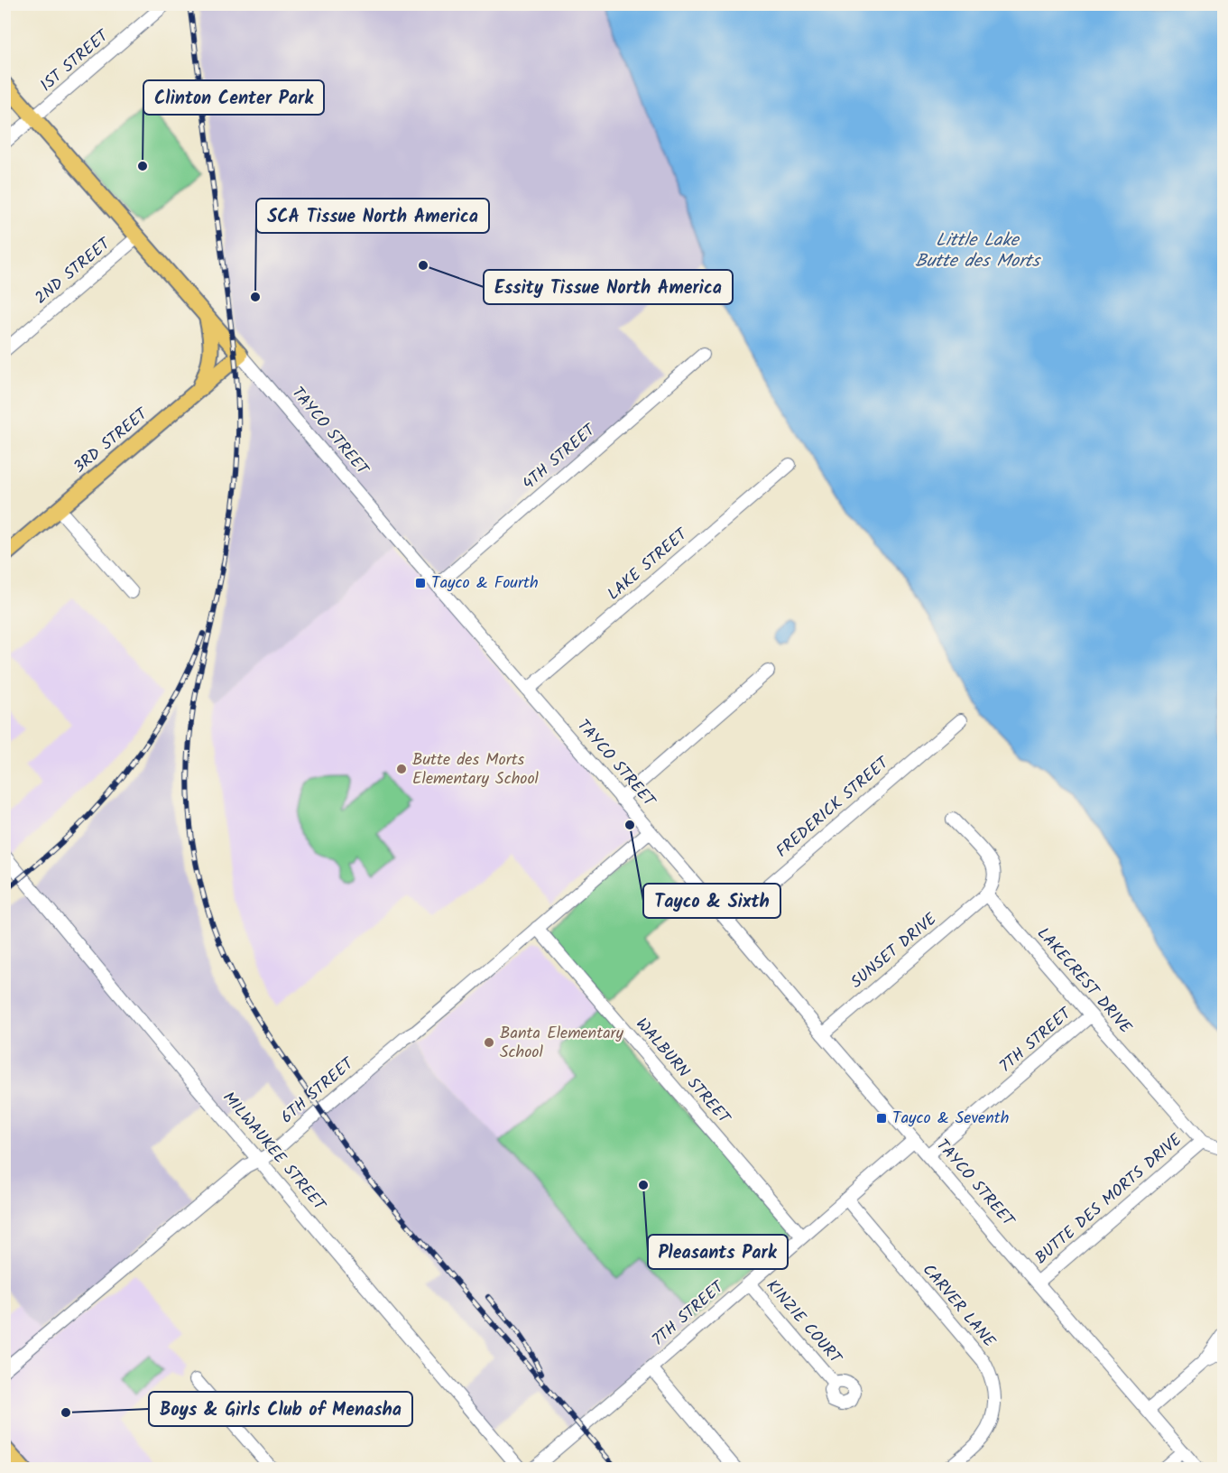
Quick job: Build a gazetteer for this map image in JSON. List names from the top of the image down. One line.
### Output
{"streets":{"main road":["TAYCO STREET","3RD STREET"],"street":["1ST STREET","2ND STREET","4TH STREET","LAKE STREET","FREDERICK STREET","SUNSET DRIVE","LAKECREST DRIVE","7TH STREET","WALBURN STREET","6TH STREET","MILWAUKEE STREET","BUTTE DES MORTS DRIVE","CARVER LANE","KINZIE COURT"]},"crossings":[["1ST STREET","TAYCO STREET"],["2ND STREET","TAYCO STREET"],["TAYCO STREET","3RD STREET"],["TAYCO STREET","4TH STREET"],["TAYCO STREET","LAKE STREET"],["TAYCO STREET","FREDERICK STREET"],["TAYCO STREET","SUNSET DRIVE"],["TAYCO STREET","7TH STREET"],["TAYCO STREET","6TH STREET"],["TAYCO STREET","BUTTE DES MORTS DRIVE"],["SUNSET DRIVE","LAKECREST DRIVE"],["LAKECREST DRIVE","7TH STREET"],["LAKECREST DRIVE","BUTTE DES MORTS DRIVE"],["7TH STREET","WALBURN STREET"],["7TH STREET","CARVER LANE"],["7TH STREET","KINZIE COURT"],["WALBURN STREET","6TH STREET"],["6TH STREET","MILWAUKEE STREET"]],"water":["Little Lake Butte des Morts"],"places":{"other":["Clinton Center Park","Essity Tissue North America","SCA Tissue North America","Butte des Morts Elementary School","Tayco & Sixth","Banta Elementary School","Pleasants Park","Boys & Girls Club of Menasha"],"transit":["Tayco & Fourth","Tayco & Seventh"]}}
